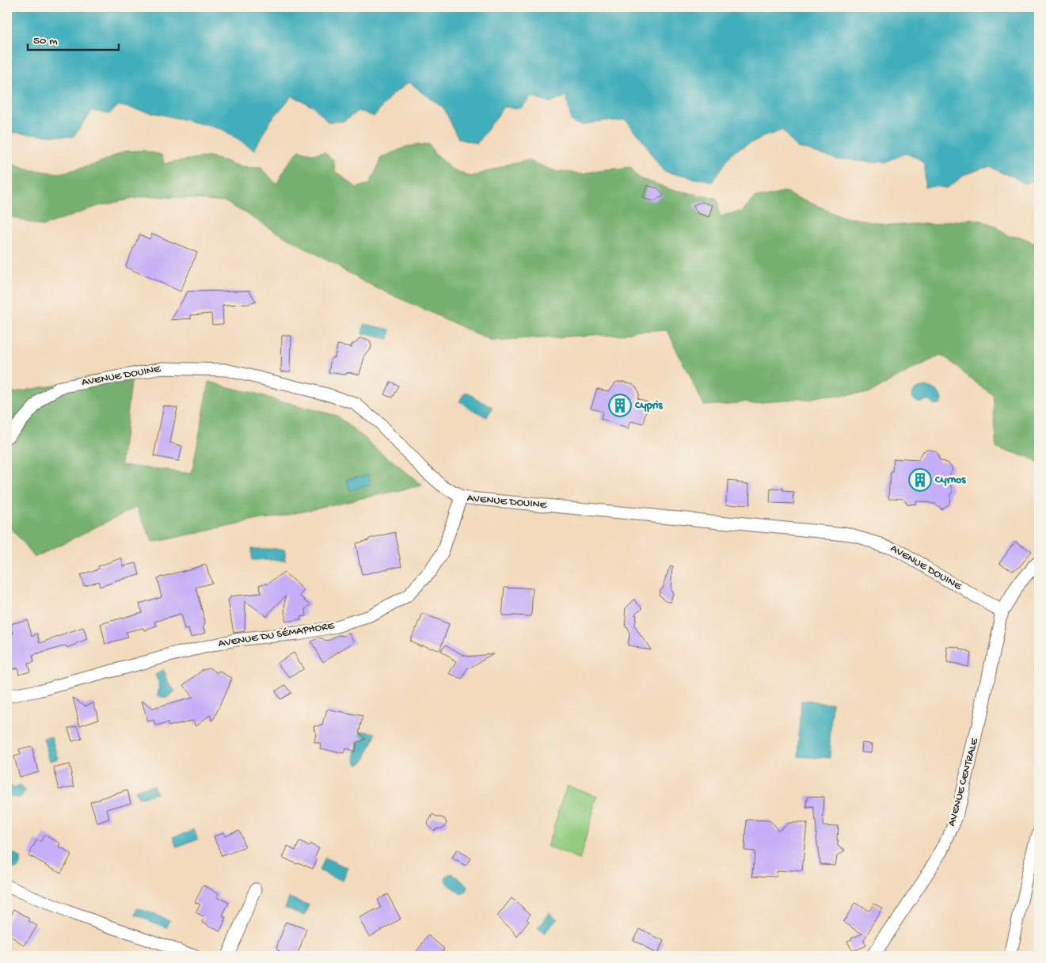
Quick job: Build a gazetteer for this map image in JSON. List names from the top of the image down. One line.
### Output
{"streets":{"street":["AVENUE DOUINE","AVENUE DU SÉMAPHORE","AVENUE CENTRALE"]},"crossings":[["AVENUE DOUINE","AVENUE DU SÉMAPHORE"],["AVENUE DOUINE","AVENUE CENTRALE"]],"places":{"building":["Cypris","Cyrnos"]},"scale_bar":"50 m"}
